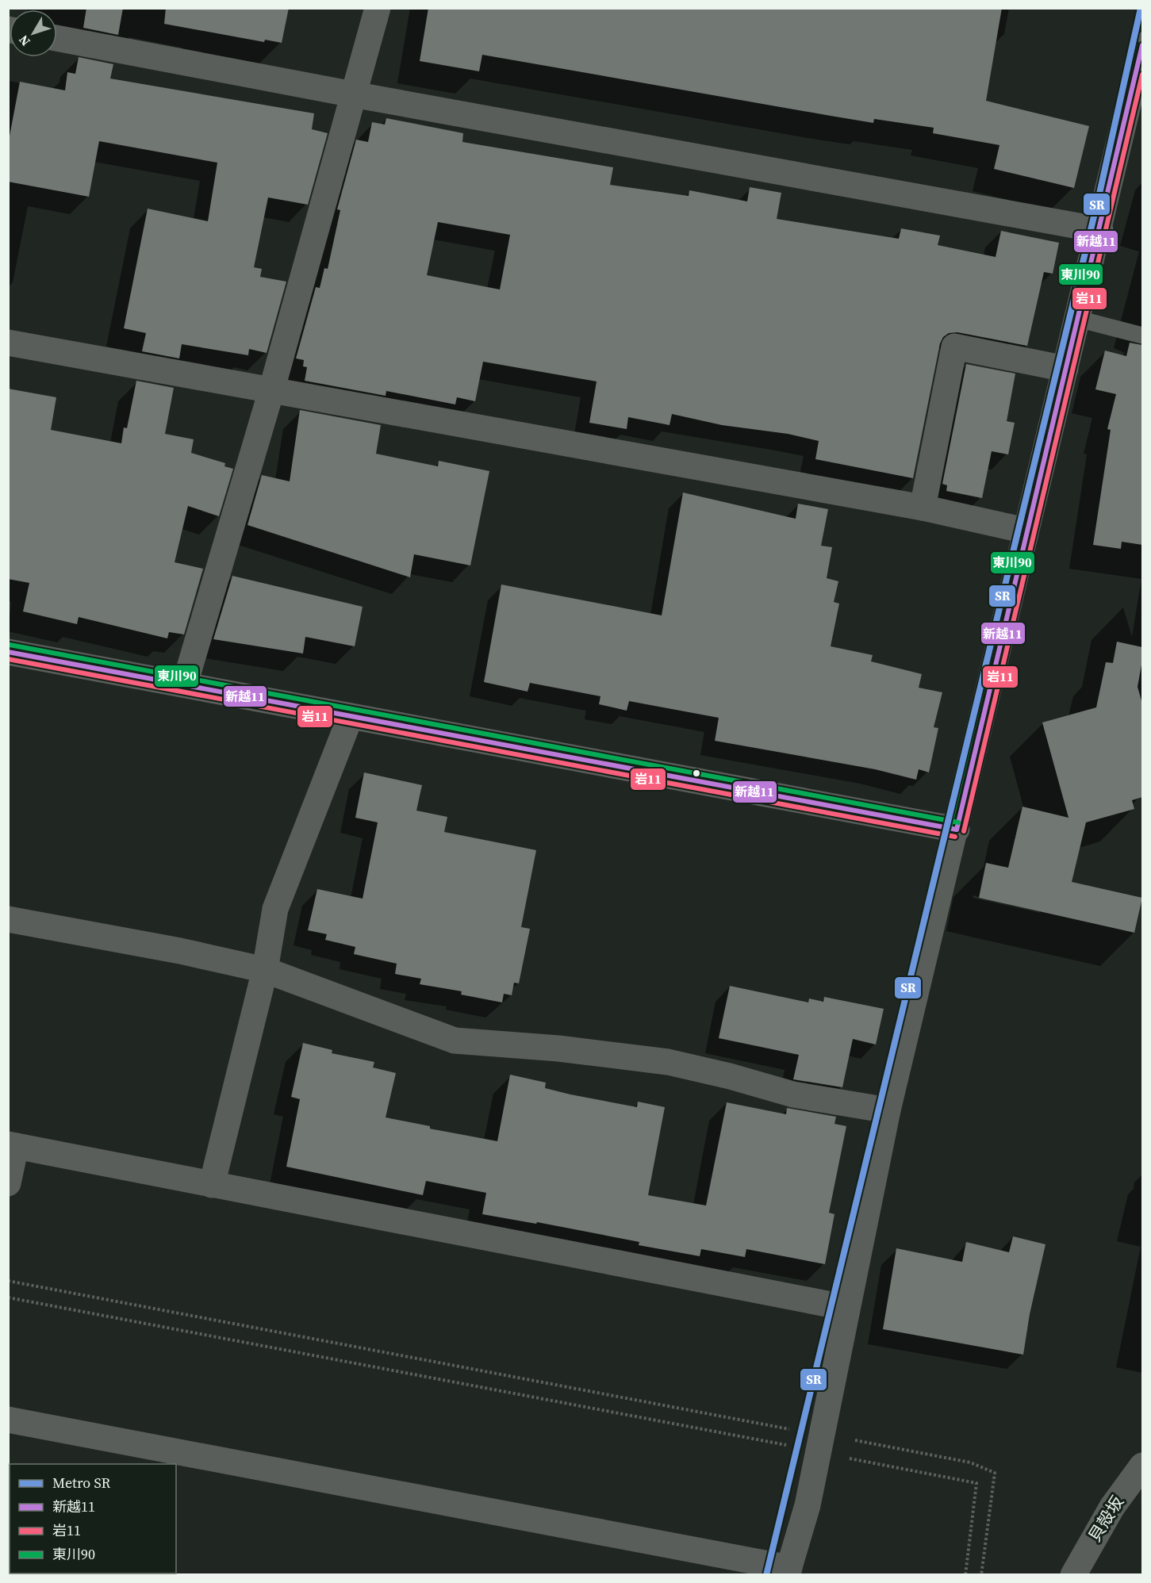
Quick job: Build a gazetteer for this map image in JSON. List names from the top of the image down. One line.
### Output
{"streets":{"street":["貝殻坂"]},"lines":["metro line SR","transit line 東川90","transit line 新越11","transit line 岩11"],"legend":["Metro SR","新越11","岩11","東川90"],"north":"bottom left"}
